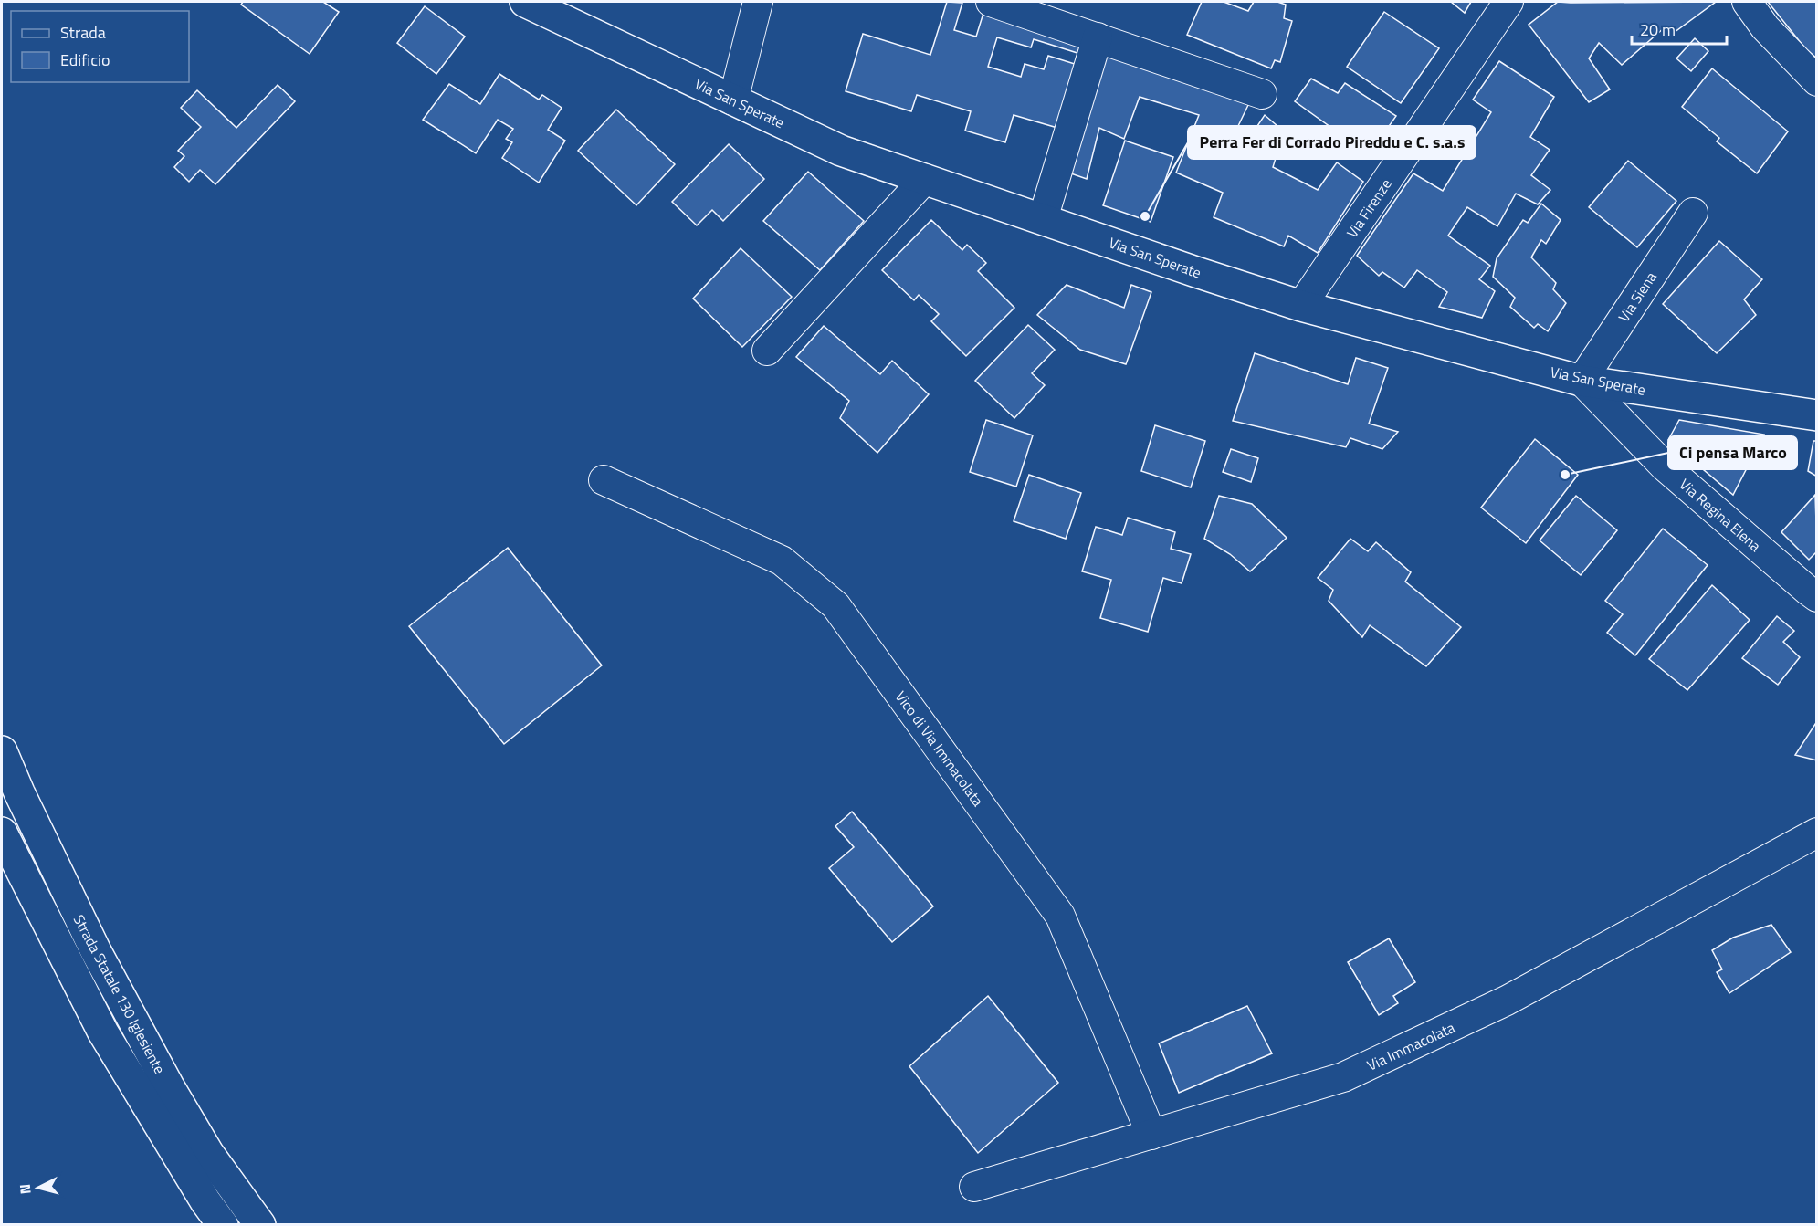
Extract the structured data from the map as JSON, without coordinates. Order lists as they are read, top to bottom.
{
  "streets": {
    "street": [
      "Via San Sperate",
      "Via Firenze",
      "Via Siena",
      "Via Regina Elena",
      "Vico di Via Immacolata",
      "Strada Statale 130 Iglesiente",
      "Via Immacolata"
    ]
  },
  "crossings": [
    ["Via San Sperate", "Via Firenze"],
    ["Via San Sperate", "Via Siena"],
    ["Via San Sperate", "Via Regina Elena"],
    ["Via Siena", "Via Regina Elena"],
    ["Vico di Via Immacolata", "Via Immacolata"]
  ],
  "places": ["Perra Fer di Corrado Pireddu e C. s.a.s", "Ci pensa Marco"],
  "legend": ["Strada", "Edificio"],
  "scale_bar": "20 m",
  "north": "left"
}
